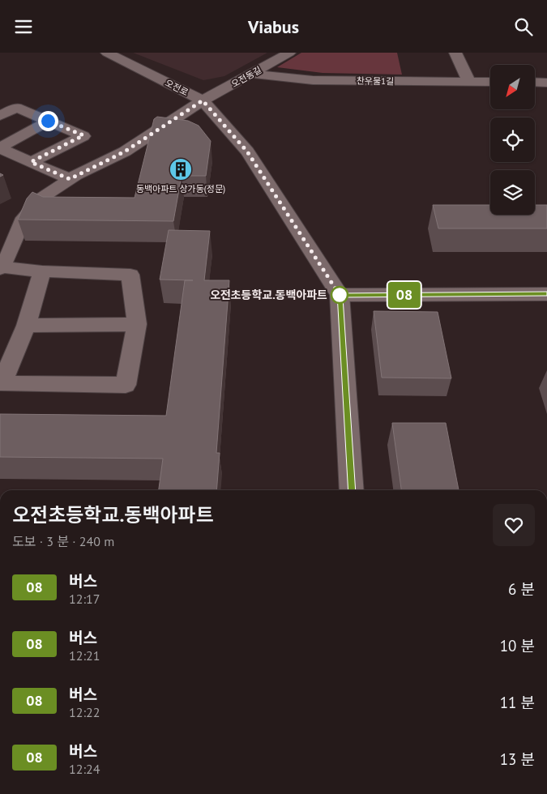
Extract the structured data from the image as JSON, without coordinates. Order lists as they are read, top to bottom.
{
  "streets": {
    "street": ["오전동길", "찬우물1길", "오전로"]
  },
  "crossings": [
    ["오전동길", "찬우물1길"],
    ["오전동길", "오전로"]
  ],
  "places": {
    "building": ["동백아파트 상가동(정문)"],
    "other": ["오전초등학교.동백아파트"]
  },
  "lines": ["bus line 08"],
  "north": "bottom left",
  "page": {
    "header": "Viabus",
    "on_map": "08",
    "heading": ["오전초등학교.동백아파트", "도보 · 3 분 · 240 m"],
    "list": [
      {
        "mark": "08",
        "name": "버스",
        "note": "12:17",
        "value": "6 분"
      },
      {
        "mark": "08",
        "name": "버스",
        "note": "12:21",
        "value": "10 분"
      },
      {
        "mark": "08",
        "name": "버스",
        "note": "12:22",
        "value": "11 분"
      },
      {
        "mark": "08",
        "name": "버스",
        "note": "12:24",
        "value": "13 분"
      }
    ]
  }
}
